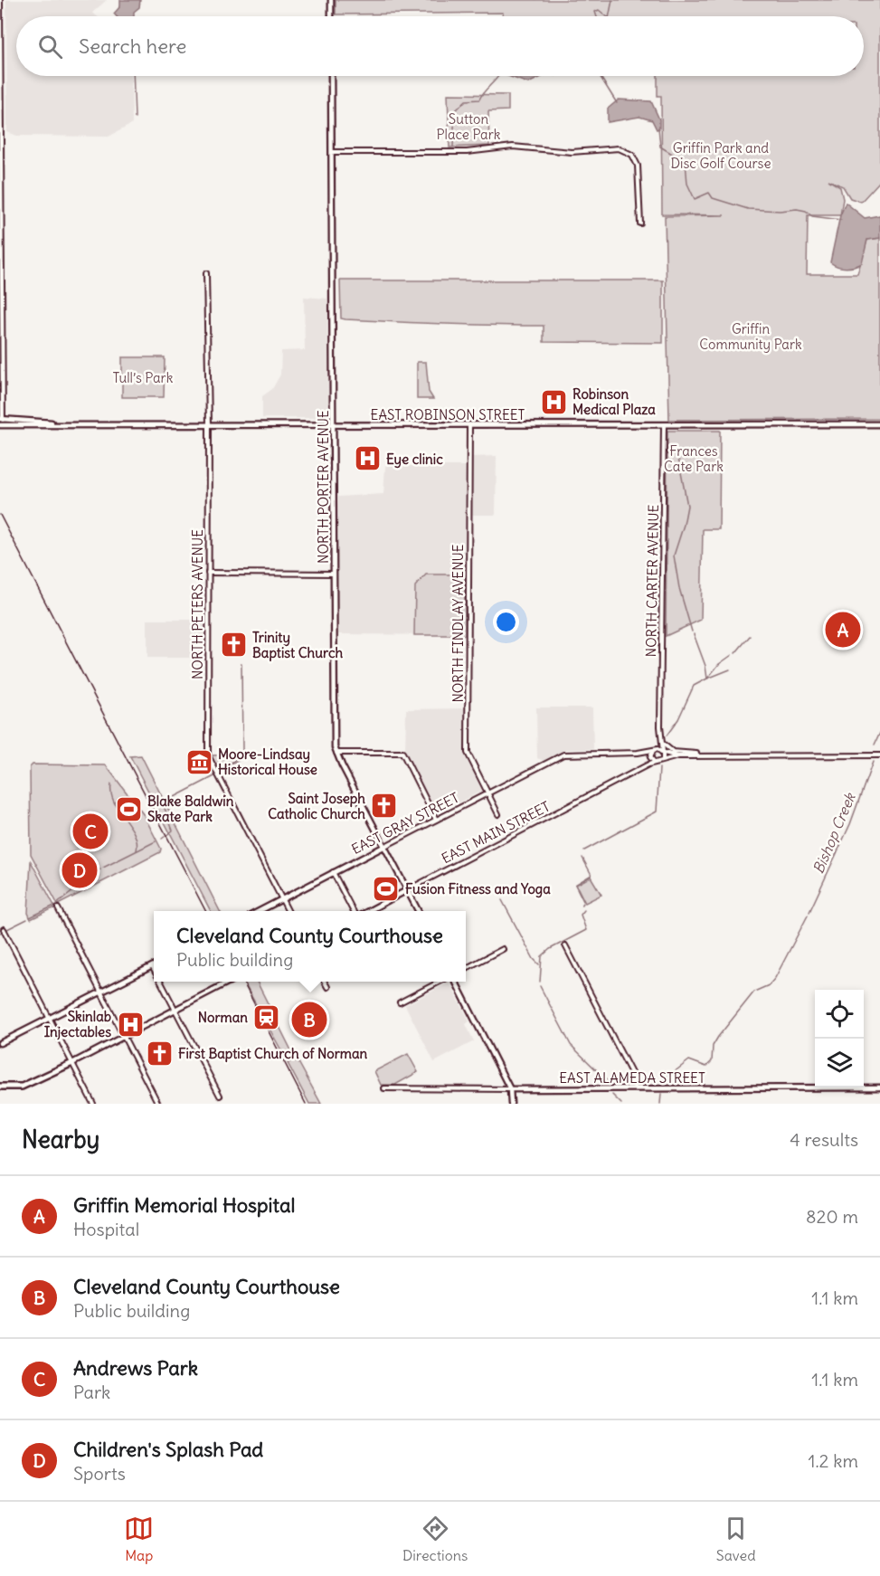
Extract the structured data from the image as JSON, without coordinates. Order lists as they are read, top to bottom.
{
  "streets": {
    "main road": [
      "EAST ROBINSON STREET",
      "NORTH PORTER AVENUE",
      "EAST GRAY STREET",
      "EAST MAIN STREET",
      "EAST ALAMEDA STREET"
    ],
    "street": ["NORTH CARTER AVENUE", "NORTH PETERS AVENUE", "NORTH FINDLAY AVENUE"]
  },
  "crossings": [
    ["EAST ROBINSON STREET", "NORTH PORTER AVENUE"],
    ["EAST ROBINSON STREET", "NORTH CARTER AVENUE"],
    ["EAST ROBINSON STREET", "NORTH PETERS AVENUE"],
    ["EAST ROBINSON STREET", "NORTH FINDLAY AVENUE"],
    ["NORTH PORTER AVENUE", "EAST GRAY STREET"],
    ["NORTH PORTER AVENUE", "EAST MAIN STREET"],
    ["NORTH CARTER AVENUE", "EAST MAIN STREET"],
    ["NORTH PETERS AVENUE", "EAST GRAY STREET"],
    ["NORTH FINDLAY AVENUE", "EAST GRAY STREET"]
  ],
  "water": ["Bishop Creek"],
  "parks": [
    "Sutton Place Park",
    "Griffin Park and Disc Golf Course",
    "Griffin Community Park",
    "Tull’s Park",
    "Frances Cate Park"
  ],
  "places": {
    "hospital": ["Robinson Medical Plaza", "Eye clinic", "Skinlab Injectables"],
    "church": ["Trinity Baptist Church", "Saint Joseph Catholic Church", "First Baptist Church of Norman"],
    "museum": ["Moore-Lindsay Historical House"],
    "sports": ["Blake Baldwin Skate Park", "Fusion Fitness and Yoga"],
    "station": ["Norman"]
  },
  "page": {
    "search": "Search here",
    "pins": [
      "A",
      "C",
      "D",
      "B"
    ],
    "popup": ["Cleveland County Courthouse", "Public building"],
    "heading": ["Nearby", "4 results"],
    "list": [
      {
        "mark": "A",
        "name": "Griffin Memorial Hospital",
        "note": "Hospital",
        "value": "820 m"
      },
      {
        "mark": "B",
        "name": "Cleveland County Courthouse",
        "note": "Public building",
        "value": "1.1 km"
      },
      {
        "mark": "C",
        "name": "Andrews Park",
        "note": "Park",
        "value": "1.1 km"
      },
      {
        "mark": "D",
        "name": "Children's Splash Pad",
        "note": "Sports",
        "value": "1.2 km"
      }
    ],
    "nav": ["Map", "Directions", "Saved"]
  }
}
